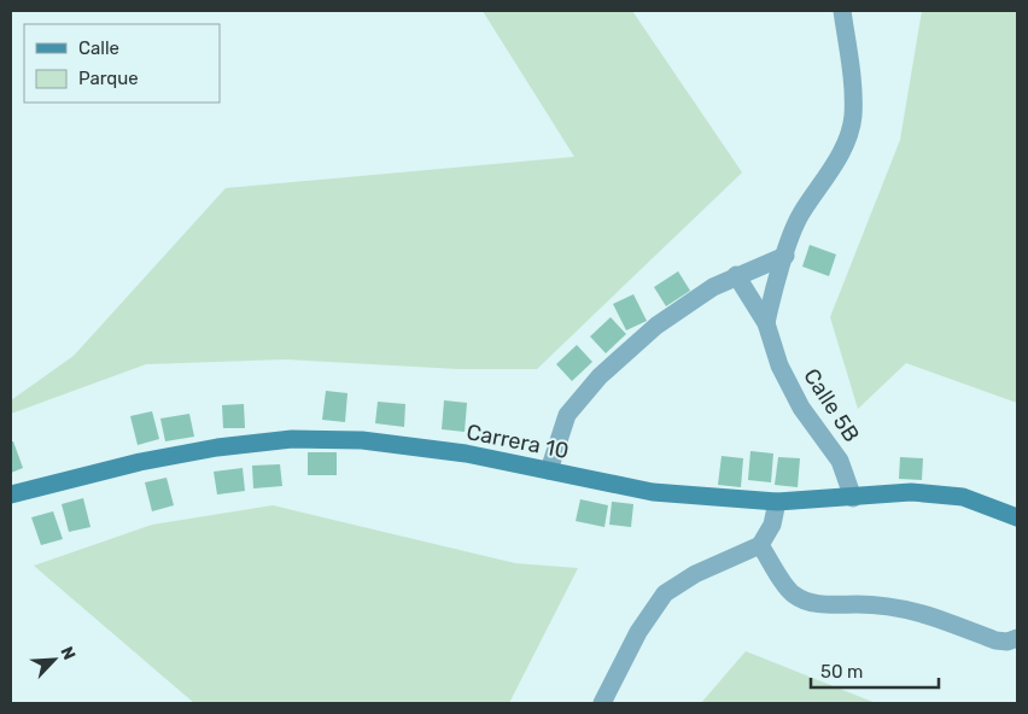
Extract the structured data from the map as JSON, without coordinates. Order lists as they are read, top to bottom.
{
  "streets": {
    "street": ["Calle 5B", "Carrera 10"]
  },
  "crossings": [
    ["Calle 5B", "Carrera 10"]
  ],
  "legend": ["Calle", "Parque"],
  "scale_bar": "50 m",
  "north": "top right"
}
